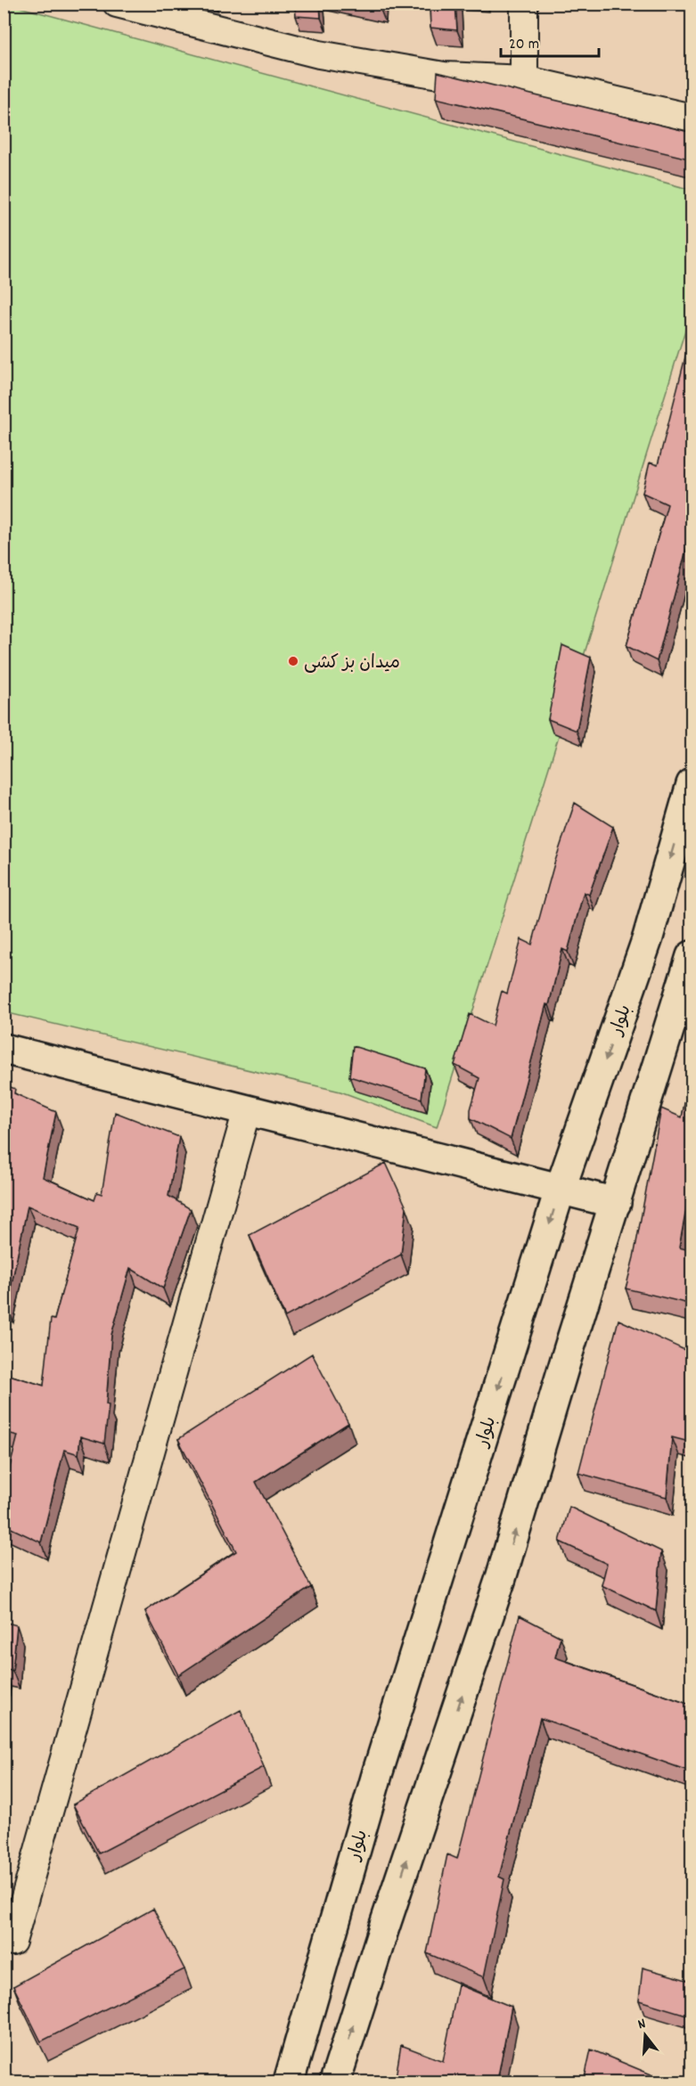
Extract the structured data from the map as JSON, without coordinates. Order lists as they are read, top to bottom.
{
  "streets": {
    "main road": ["بلوار"]
  },
  "places": ["میدان بز کشی"],
  "scale_bar": "20 m",
  "north": "top"
}
